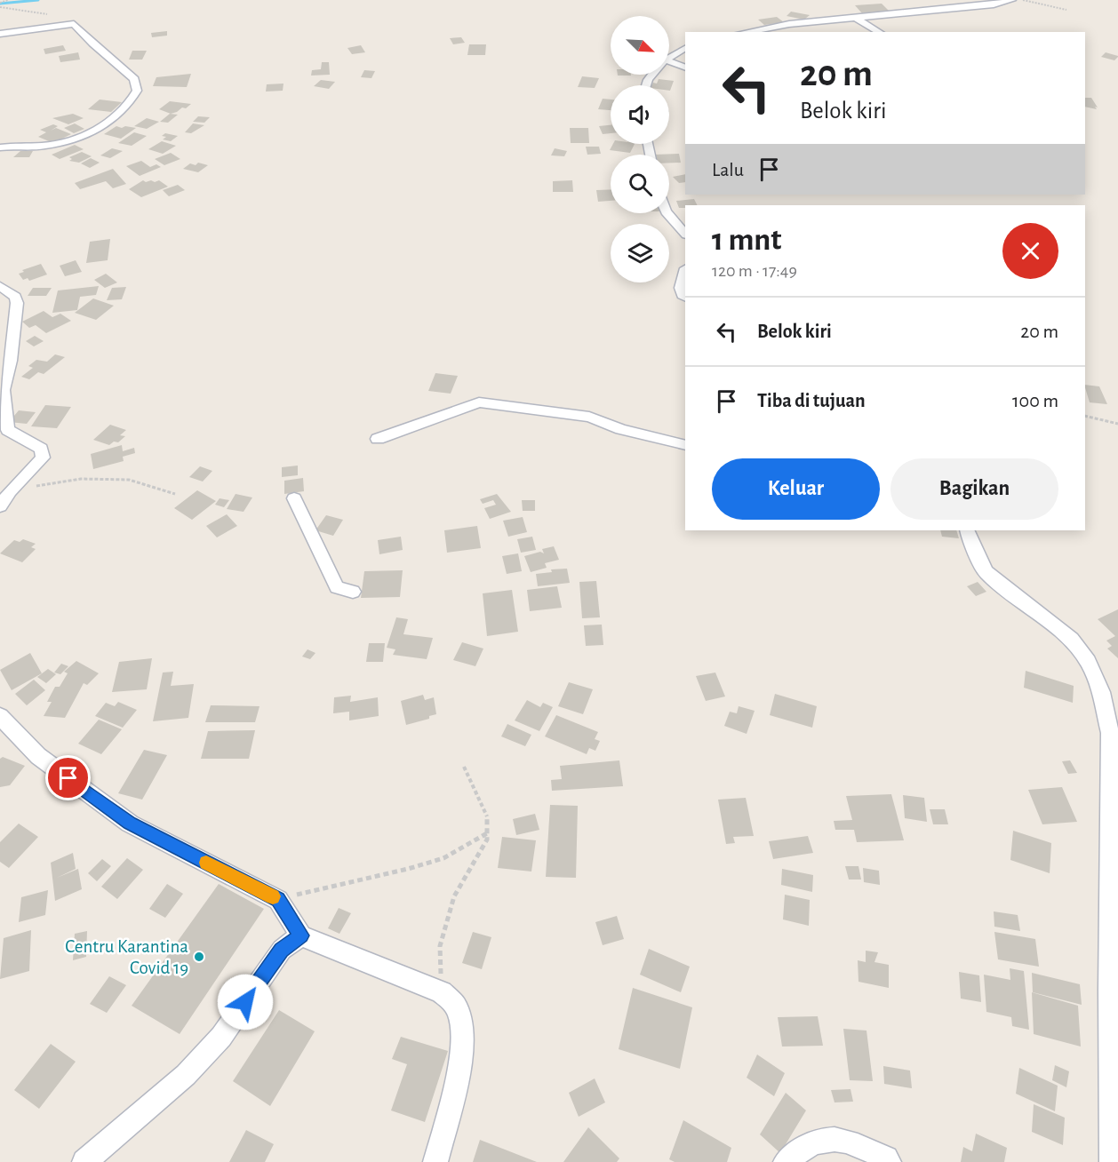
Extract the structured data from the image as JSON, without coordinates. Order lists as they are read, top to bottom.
{
  "places": ["Centru Karantina Covid 19"],
  "north": "bottom right",
  "page": {
    "turn": ["20 m", "Belok kiri"],
    "then": "Lalu",
    "heading": ["1 mnt", "120 m · 17:49"],
    "list": [
      {
        "name": "Belok kiri",
        "value": "20 m"
      },
      {
        "name": "Tiba di tujuan",
        "value": "100 m"
      }
    ],
    "buttons": ["Keluar", "Bagikan"]
  }
}
